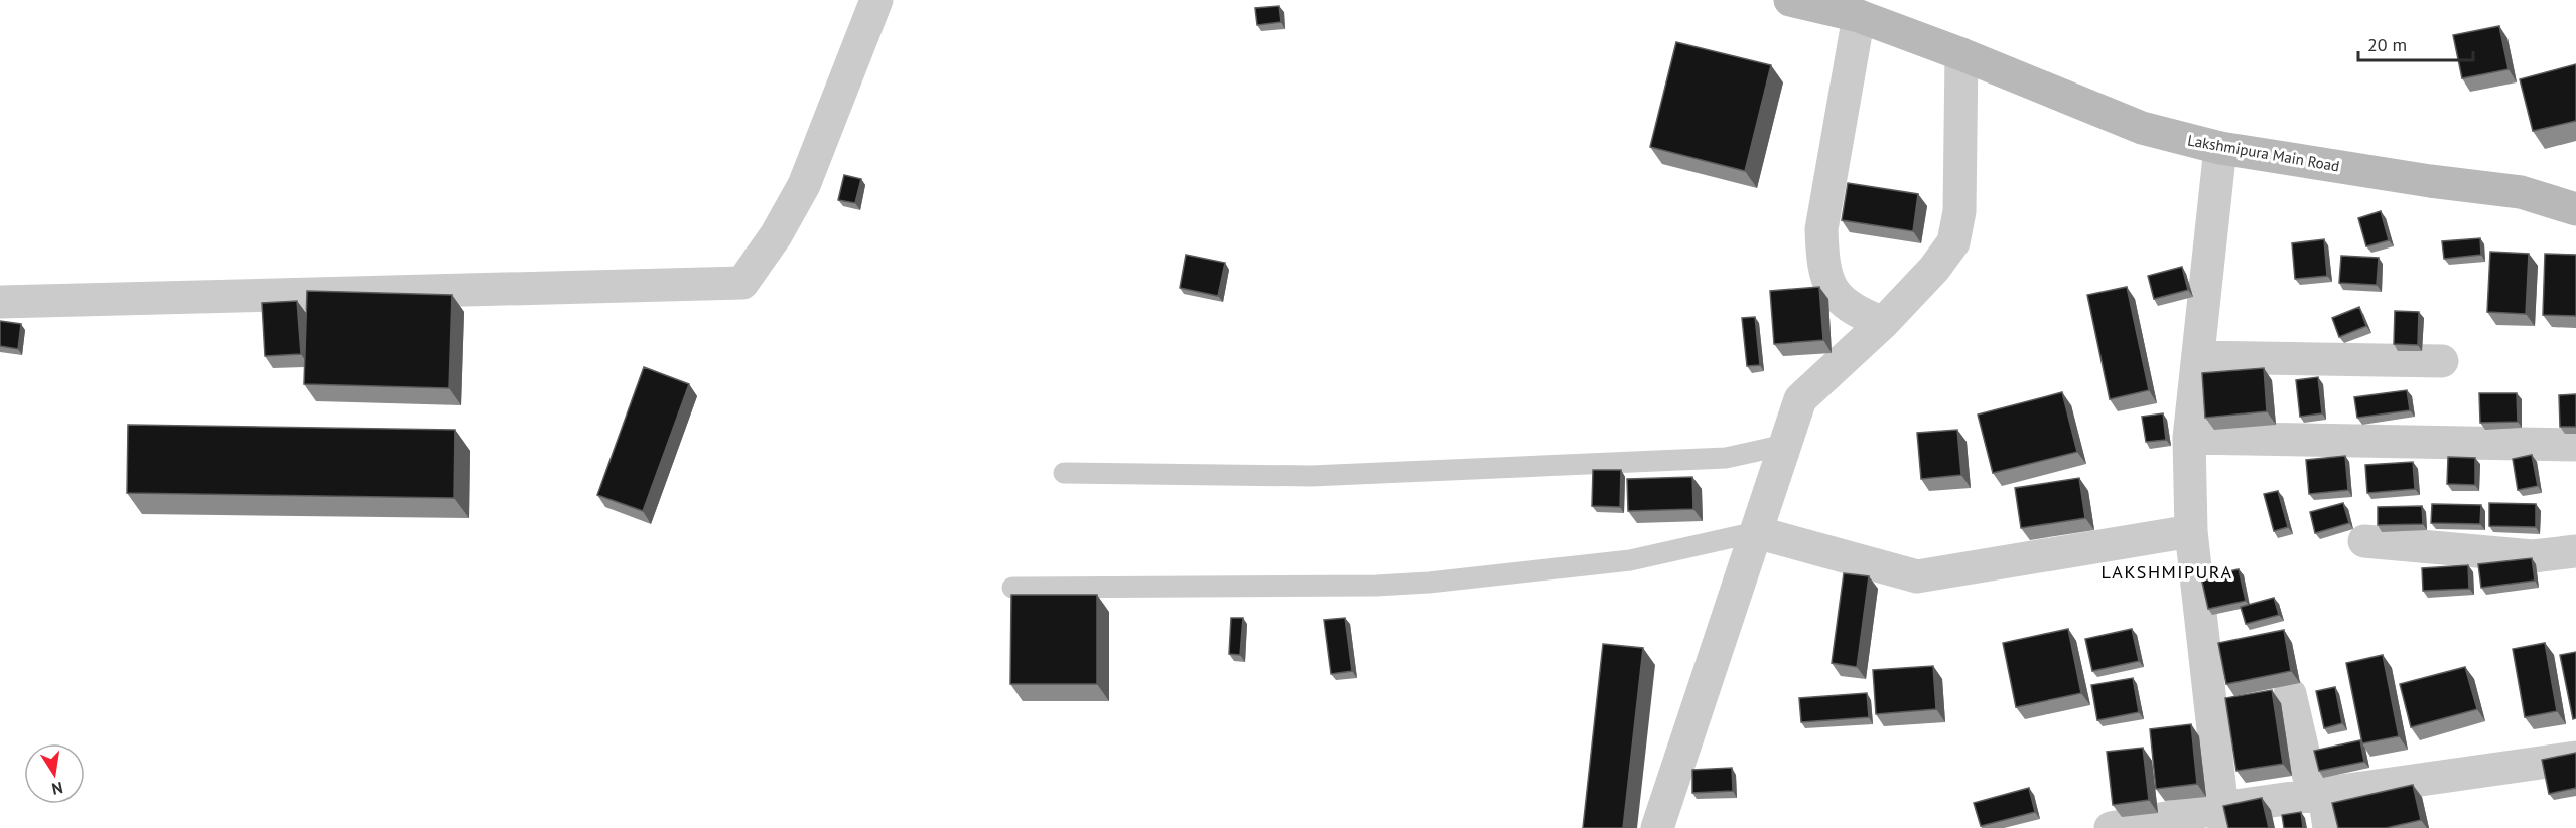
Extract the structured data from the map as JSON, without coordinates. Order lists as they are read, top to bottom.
{
  "streets": {
    "main road": ["Lakshmipura Main Road"]
  },
  "districts": ["LAKSHMIPURA"],
  "scale_bar": "20 m",
  "north": "bottom"
}
